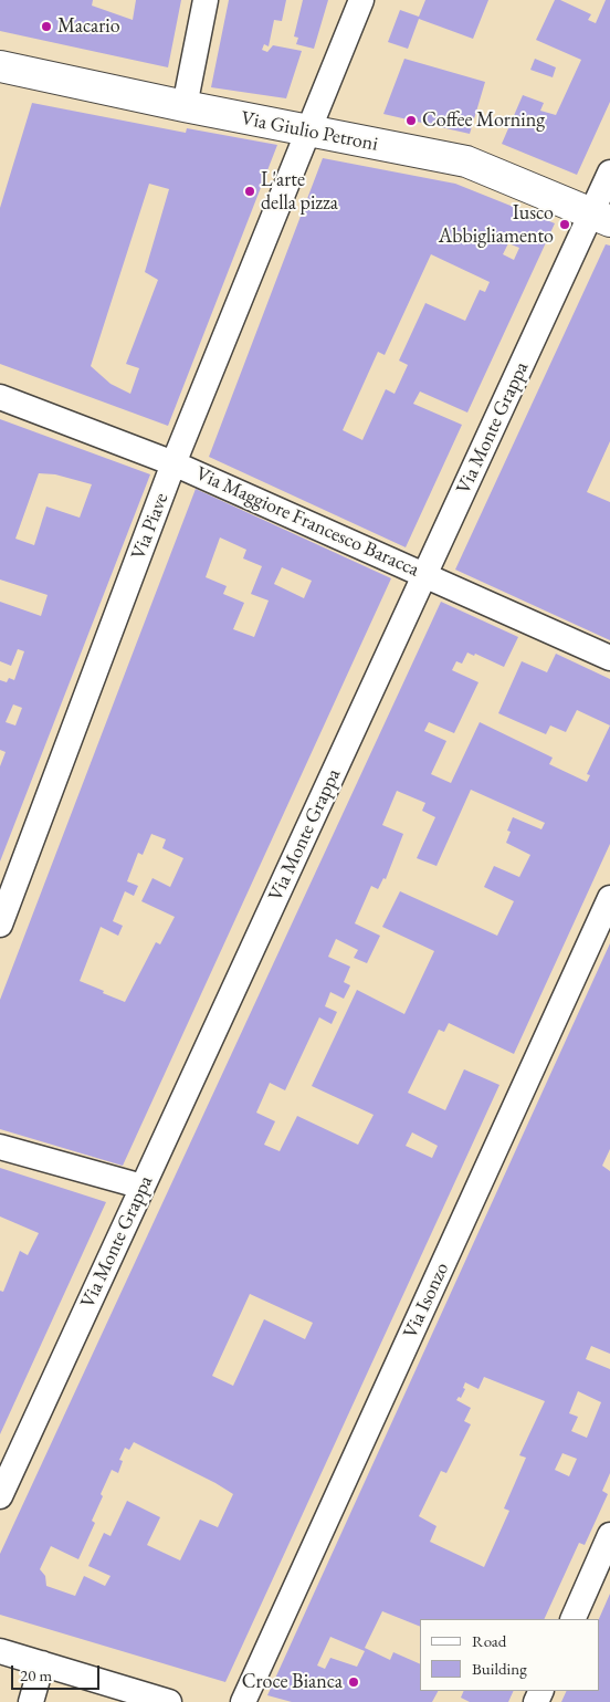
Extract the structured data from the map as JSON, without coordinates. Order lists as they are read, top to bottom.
{
  "streets": {
    "street": [
      "Via Giulio Petroni",
      "Via Monte Grappa",
      "Via Maggiore Francesco Baracca",
      "Via Piave",
      "Via Isonzo"
    ]
  },
  "crossings": [
    ["Via Giulio Petroni", "Via Monte Grappa"],
    ["Via Giulio Petroni", "Via Piave"],
    ["Via Monte Grappa", "Via Maggiore Francesco Baracca"],
    ["Via Maggiore Francesco Baracca", "Via Piave"]
  ],
  "places": [
    "Macario",
    "Coffee Morning",
    "L'arte della pizza",
    "Iusco Abbigliamento",
    "Croce Bianca"
  ],
  "legend": ["Road", "Building"],
  "scale_bar": "20 m"
}
